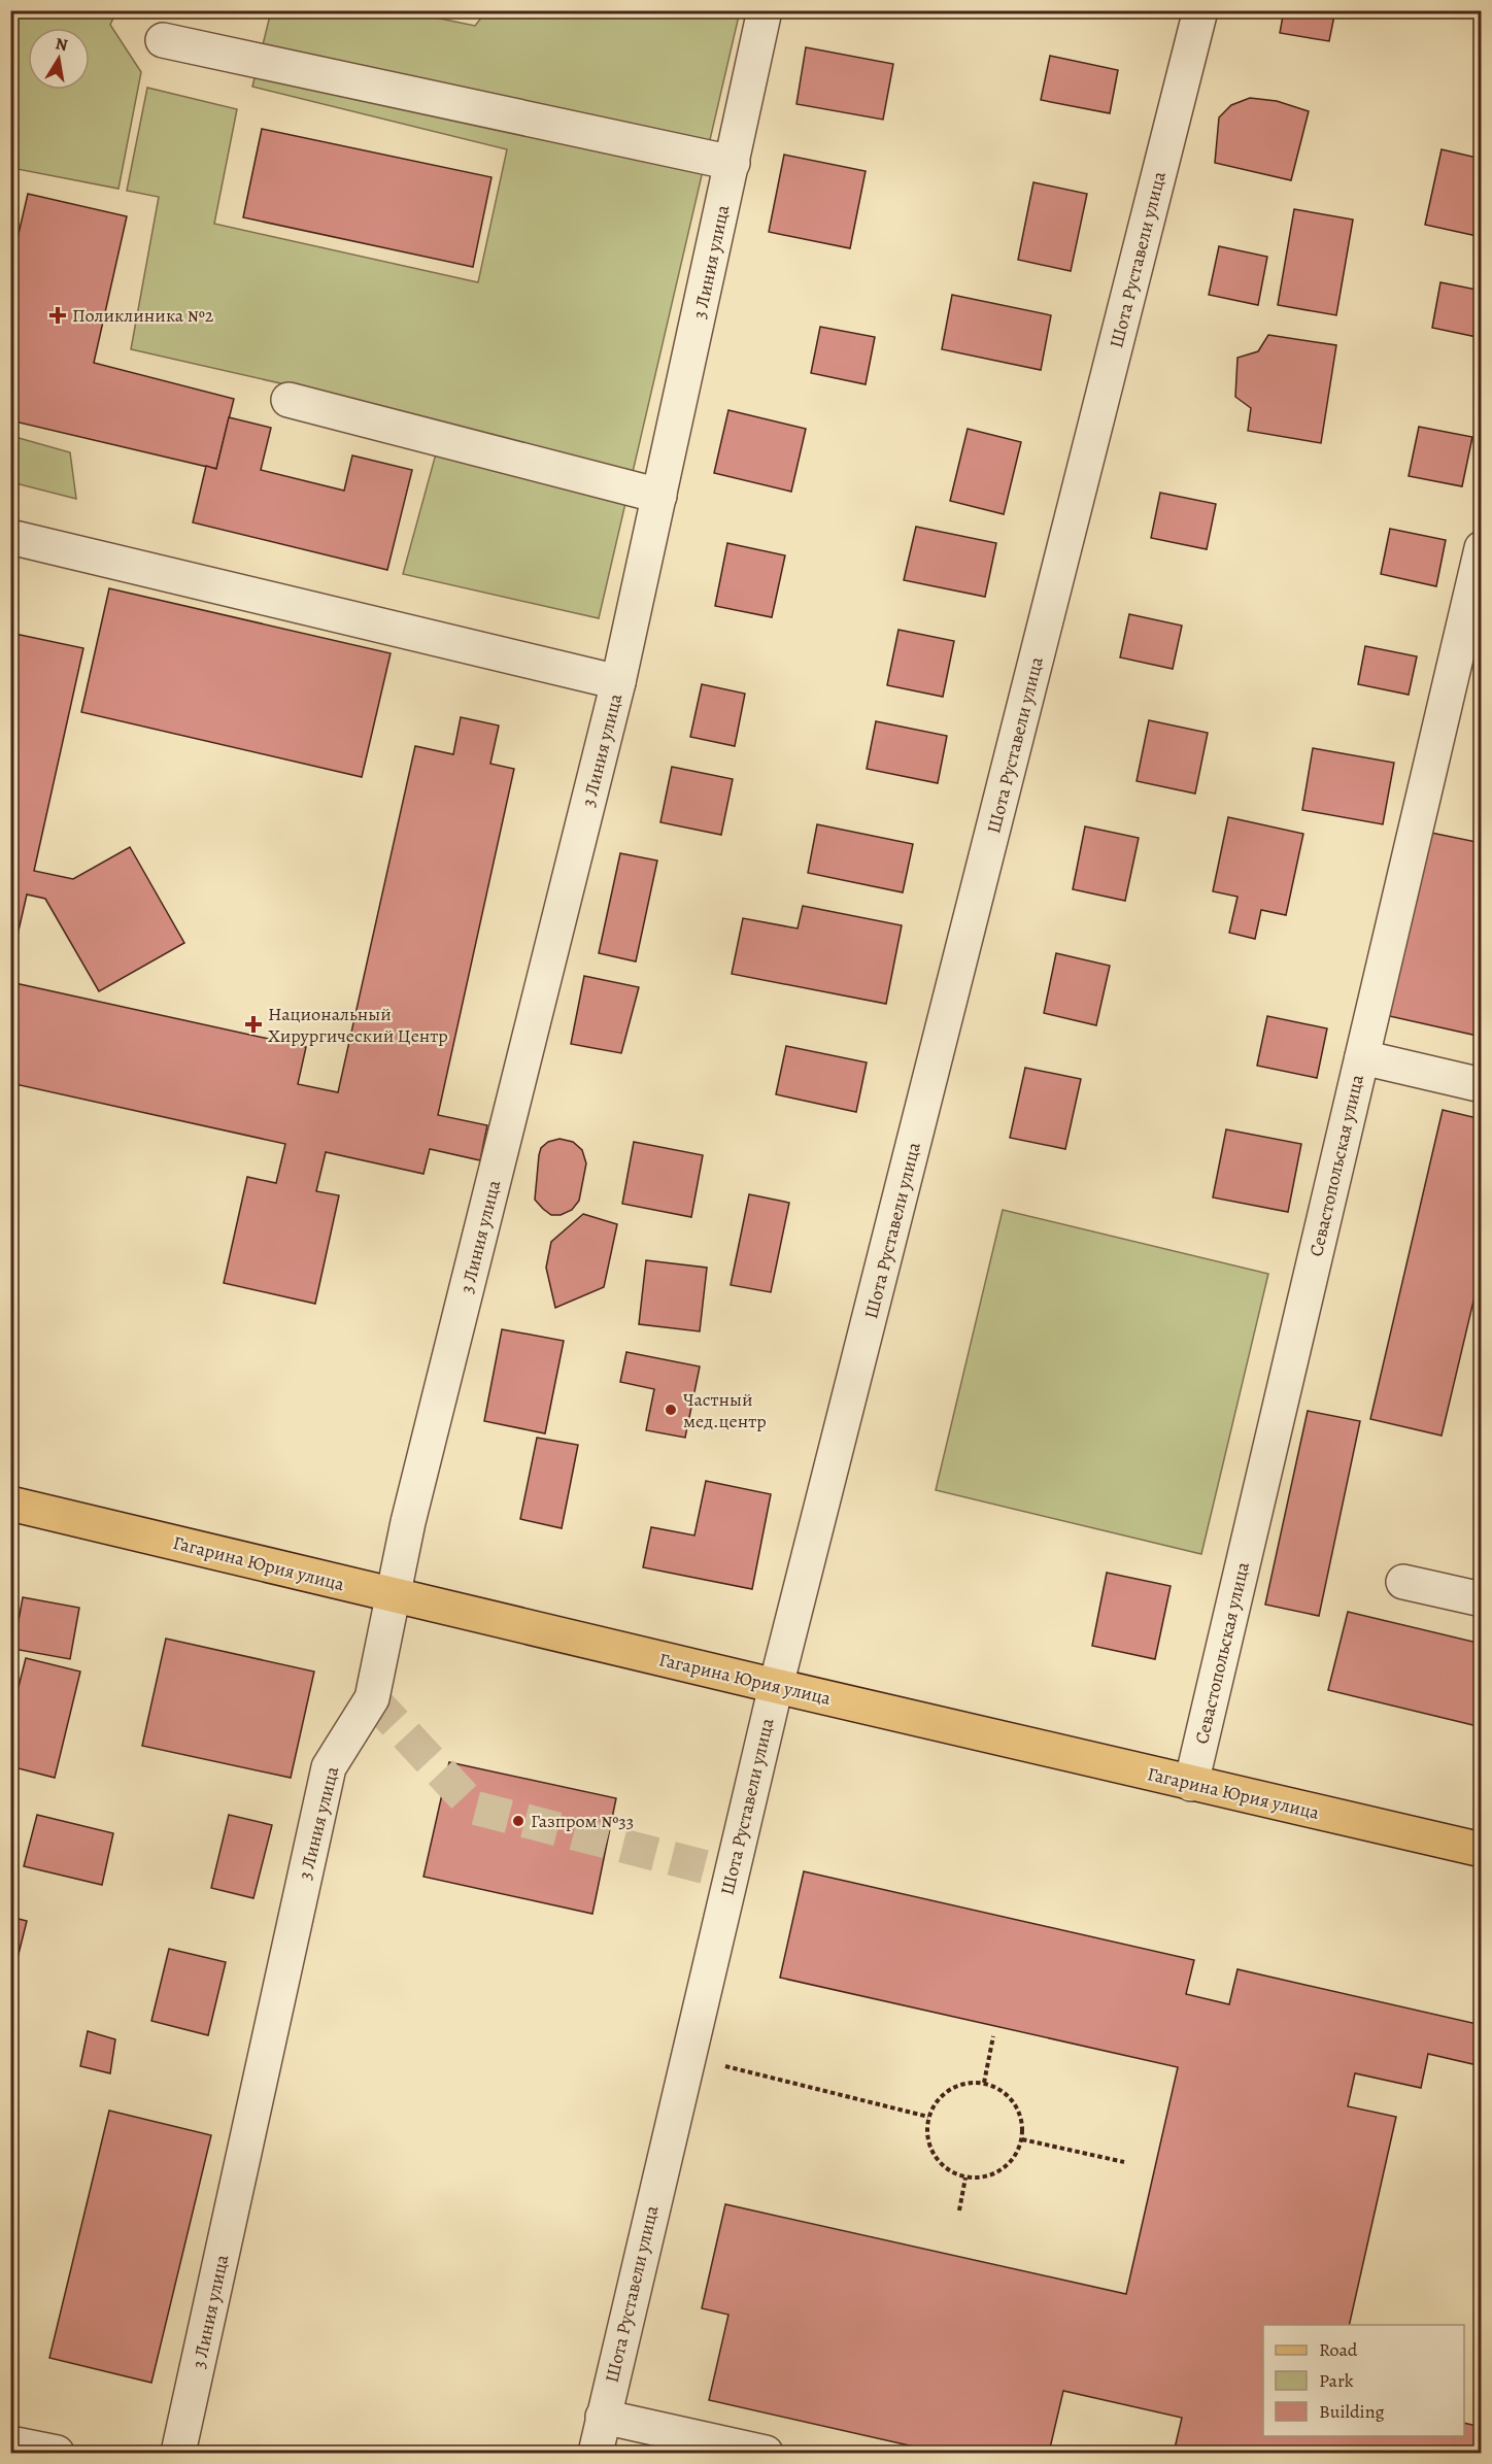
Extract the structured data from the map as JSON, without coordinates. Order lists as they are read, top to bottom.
{
  "streets": {
    "main road": ["Гагарина Юрия улица"],
    "street": ["Шота Руставели улица", "3 Линия улица", "Севастопольская улица"]
  },
  "crossings": [
    ["Шота Руставели улица", "Гагарина Юрия улица"],
    ["3 Линия улица", "Гагарина Юрия улица"],
    ["Севастопольская улица", "Гагарина Юрия улица"]
  ],
  "places": {
    "health": ["Поликлиника №2", "Национальный Хирургический Центр"],
    "other": ["Частный мед.центр", "Газпром №33"]
  },
  "legend": ["Road", "Park", "Building"],
  "north": "top"
}
